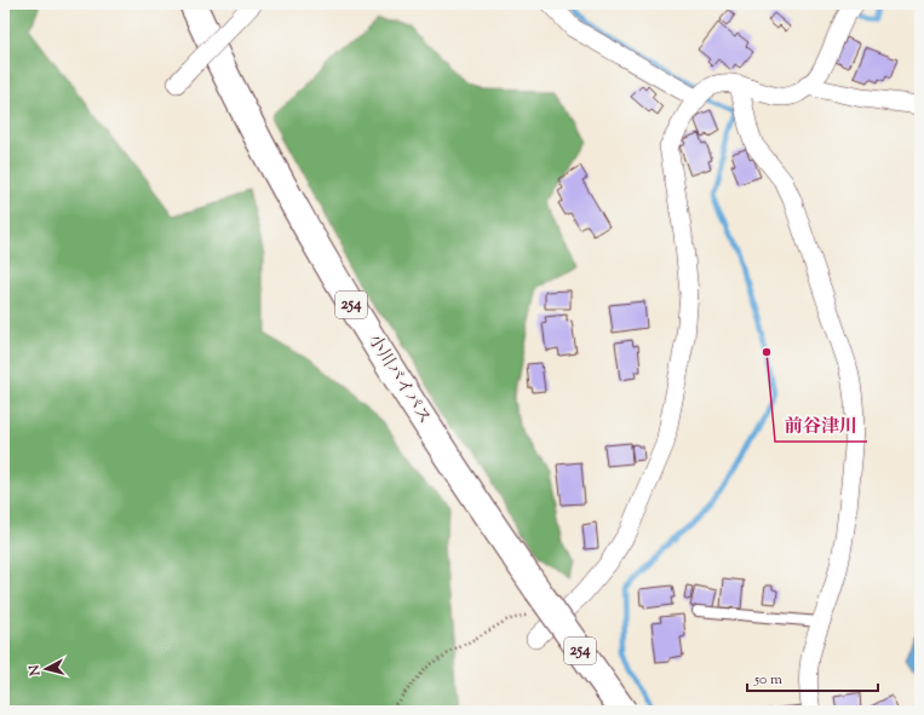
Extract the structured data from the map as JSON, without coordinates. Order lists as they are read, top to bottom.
{
  "streets": {
    "highway": ["254", "小川バイパス"]
  },
  "places": ["前谷津川"],
  "scale_bar": "50 m",
  "north": "left"
}
